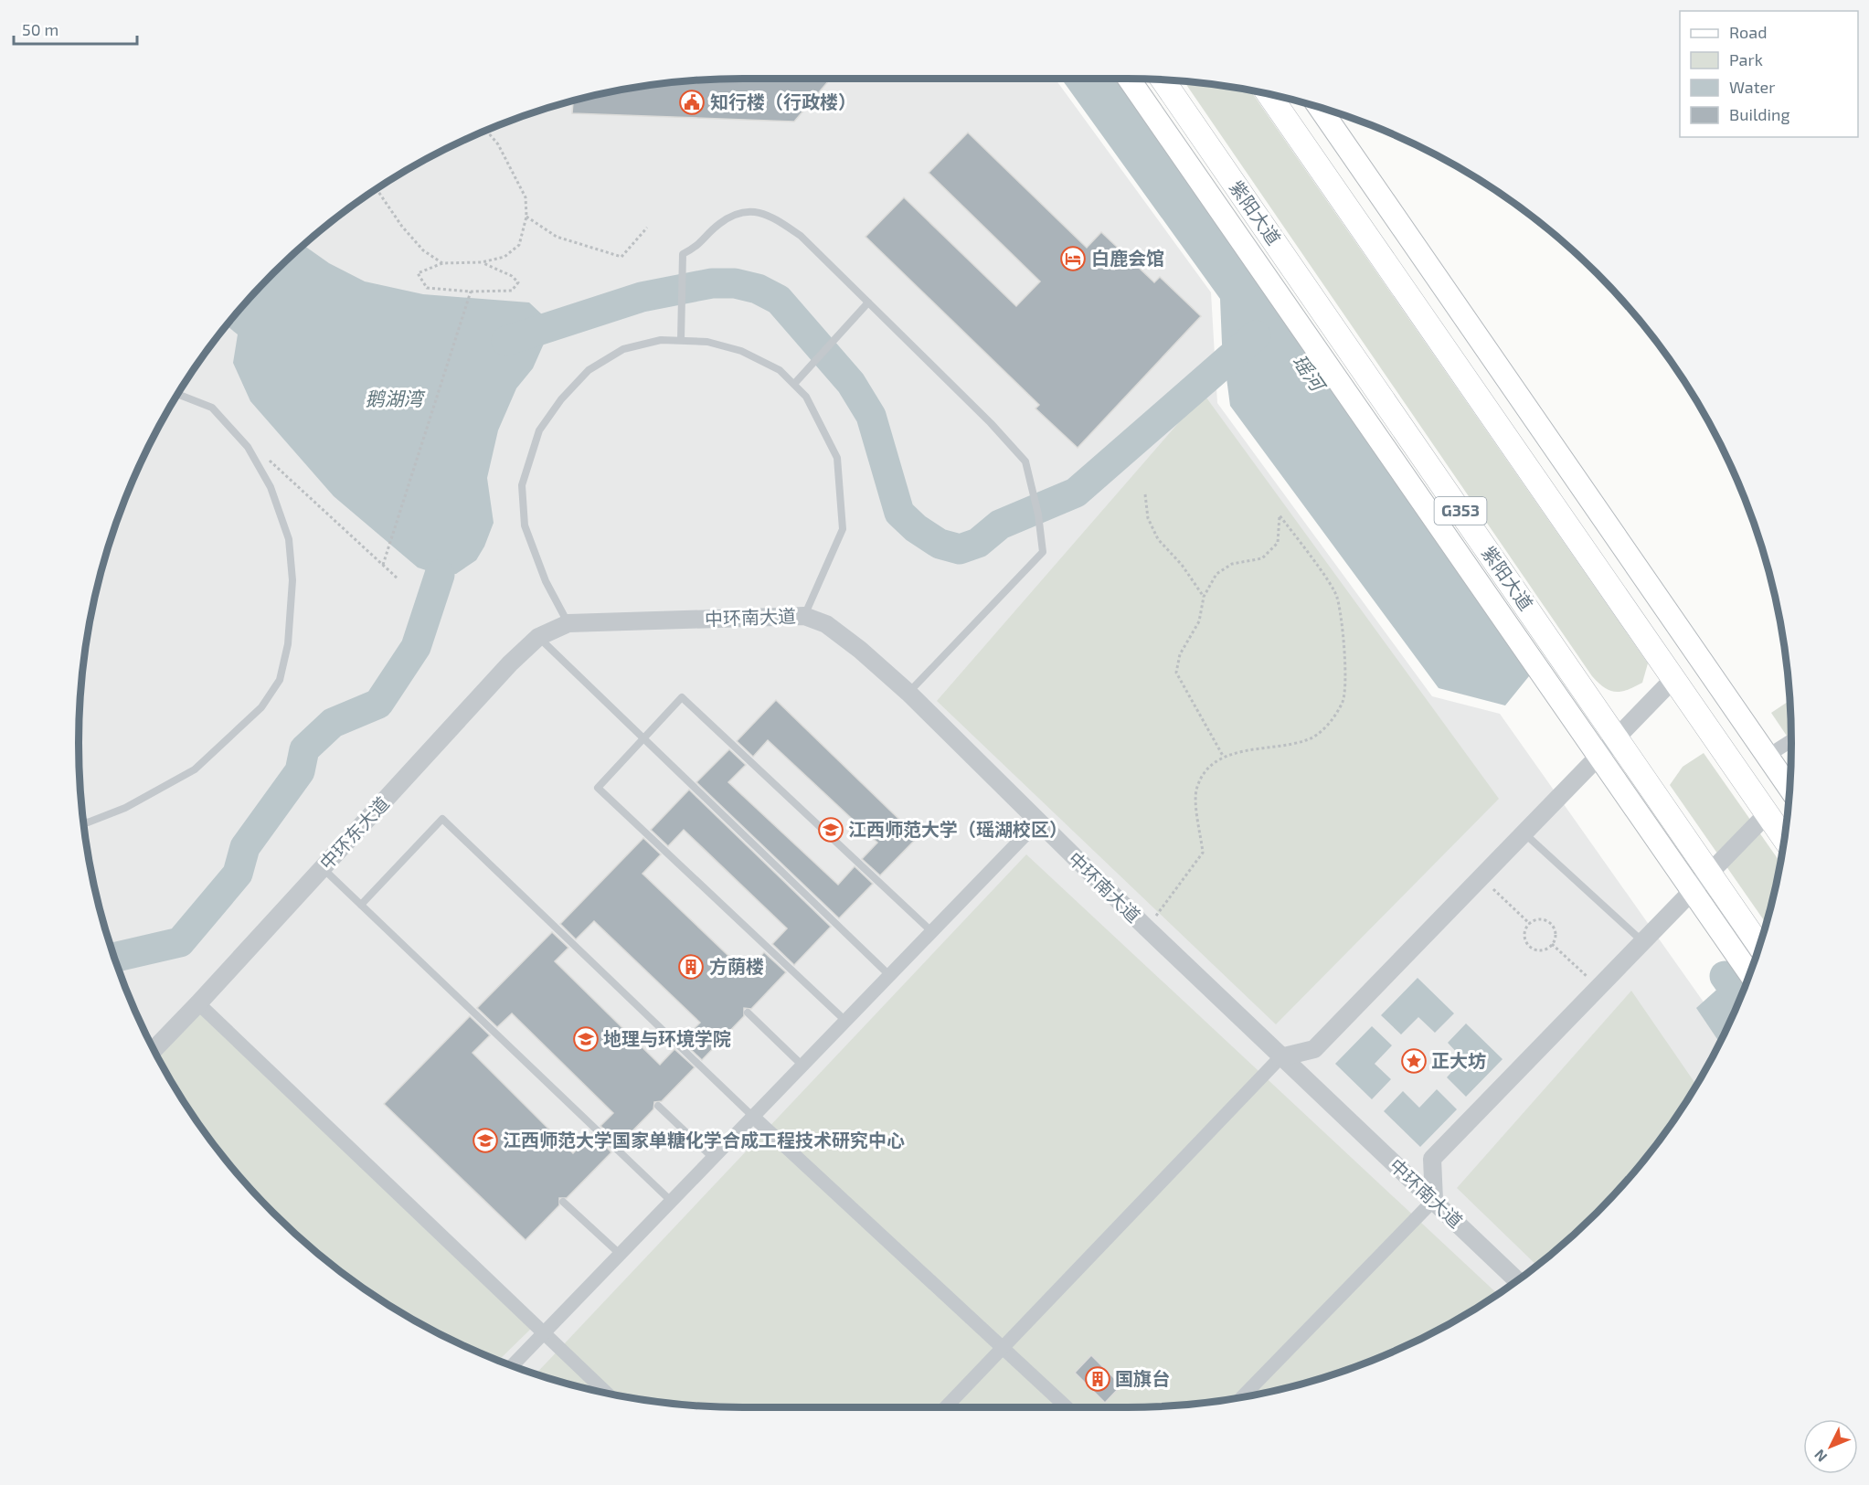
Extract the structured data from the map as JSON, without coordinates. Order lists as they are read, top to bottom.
{
  "streets": {
    "highway": ["紫阳大道", "G353"],
    "street": ["中环南大道", "中环东大道"]
  },
  "crossings": [
    ["中环南大道", "中环东大道"]
  ],
  "water": ["瑶河", "鹅湖湾"],
  "places": {
    "public building": ["知行楼（行政楼）"],
    "hotel": ["白鹿会馆"],
    "school or university": ["江西师范大学（瑶湖校区）", "地理与环境学院", "江西师范大学国家单糖化学合成工程技术研究中心"],
    "building": ["方荫楼", "国旗台"],
    "place": ["正大坊"]
  },
  "legend": [
    "Road",
    "Park",
    "Water",
    "Building"
  ],
  "scale_bar": "50 m",
  "north": "bottom left"
}
